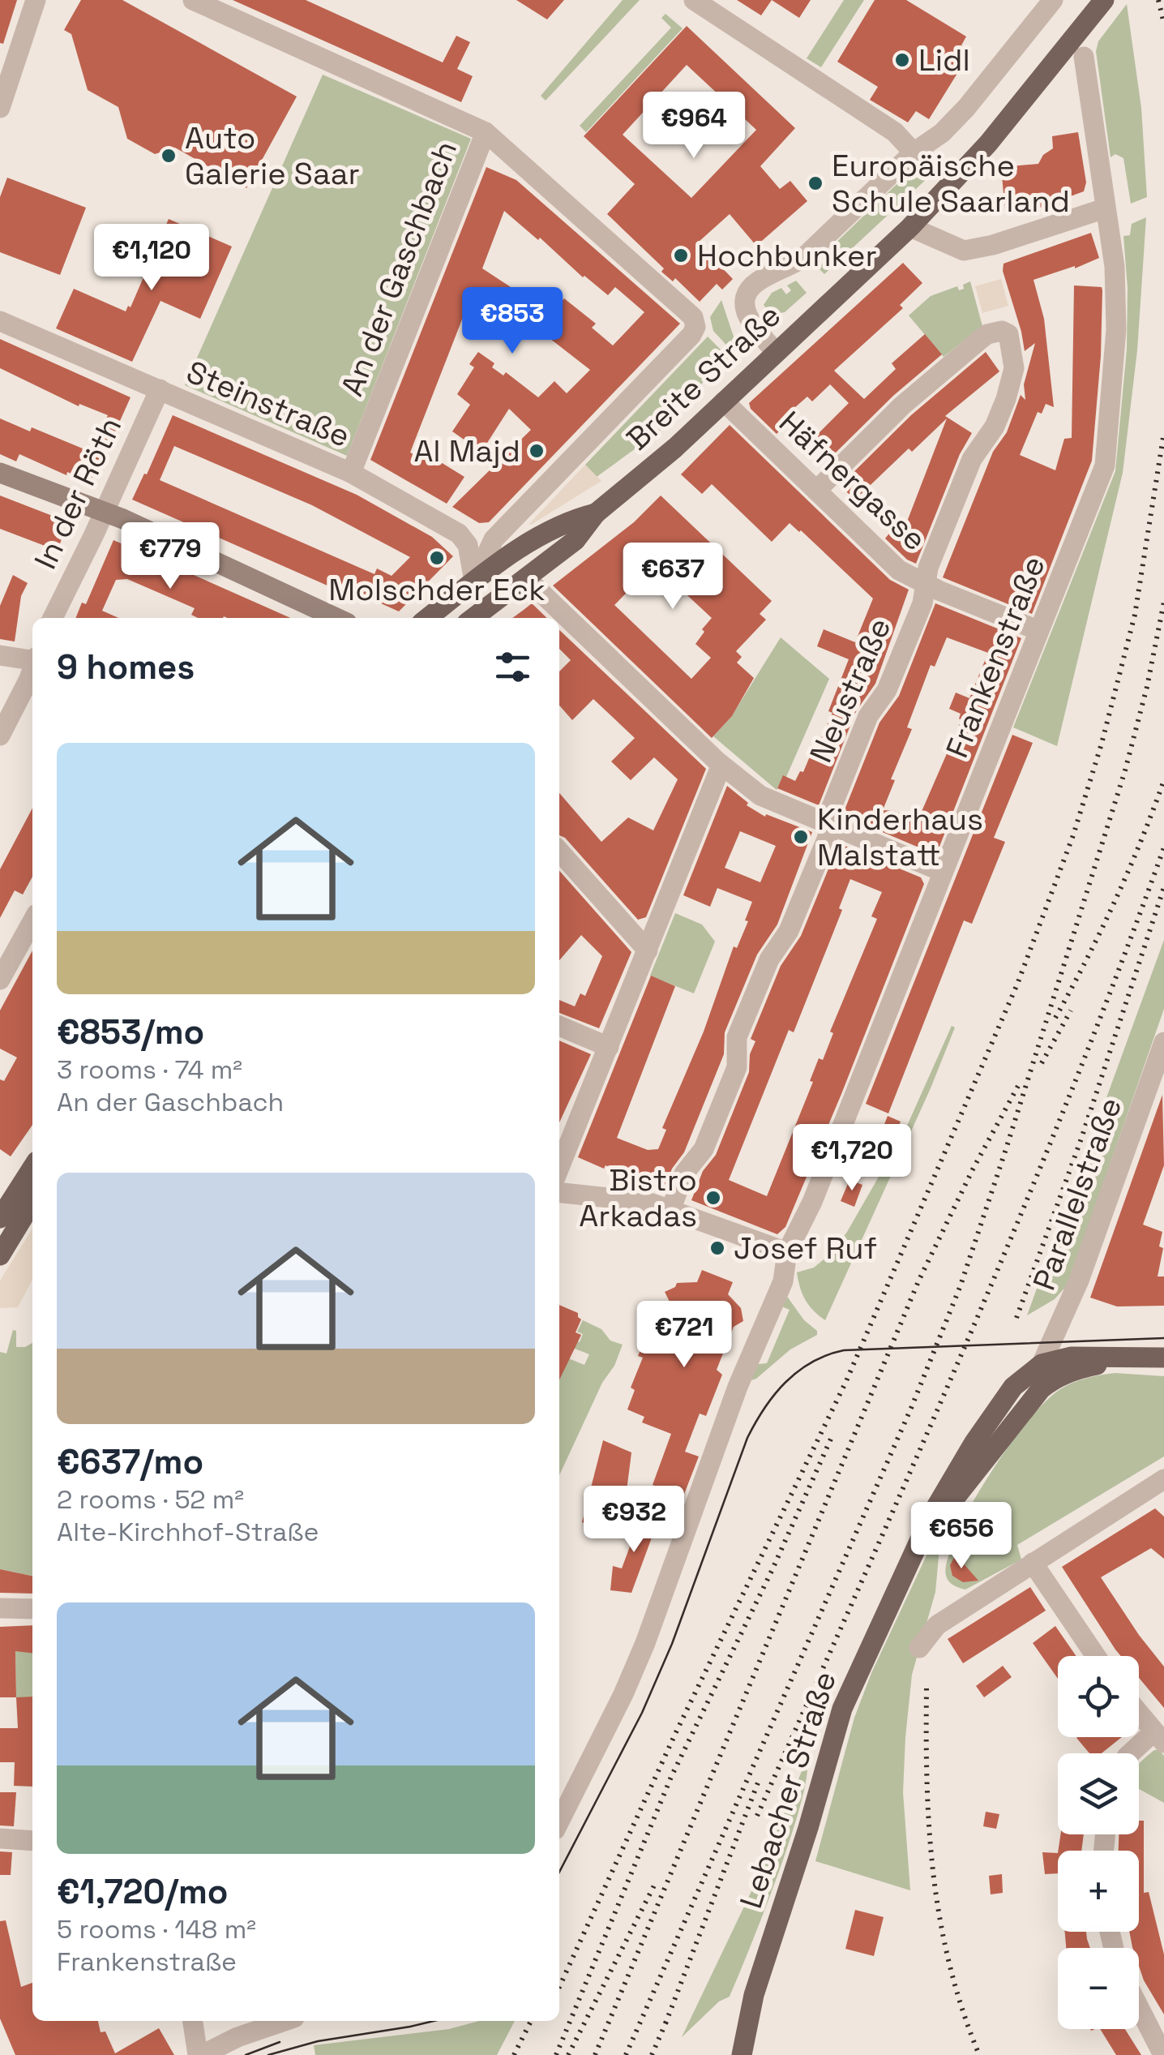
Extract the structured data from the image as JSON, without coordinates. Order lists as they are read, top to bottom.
{
  "streets": {
    "main road": ["Breite Straße", "Lebacher Straße"],
    "street": [
      "An der Gaschbach",
      "Steinstraße",
      "Häfnergasse",
      "In der Röth",
      "Frankenstraße",
      "Neustraße",
      "Parallelstraße"
    ]
  },
  "crossings": [
    ["An der Gaschbach", "Steinstraße"],
    ["Breite Straße", "Steinstraße"],
    ["Breite Straße", "Häfnergasse"],
    ["Steinstraße", "In der Röth"],
    ["Häfnergasse", "Frankenstraße"],
    ["Häfnergasse", "Neustraße"],
    ["Parallelstraße", "Lebacher Straße"]
  ],
  "places": [
    "Lidl",
    "Auto Galerie Saar",
    "Europäische Schule Saarland",
    "Hochbunker",
    "Al Majd",
    "Molschder Eck",
    "Kinderhaus Malstatt",
    "Bistro Arkadas",
    "Josef Ruf"
  ],
  "page": {
    "price": [
      "€964",
      "€1,120",
      "€853",
      "€779",
      "€637",
      "€1,720",
      "€721",
      "€932",
      "€656"
    ],
    "heading": "9 homes",
    "list": [
      {
        "name": "€853/mo",
        "note": "3 rooms · 74 m² · An der Gaschbach"
      },
      {
        "name": "€637/mo",
        "note": "2 rooms · 52 m² · Alte-Kirchhof-Straße"
      },
      {
        "name": "€1,720/mo",
        "note": "5 rooms · 148 m² · Frankenstraße"
      }
    ],
    "map_buttons": ["+", "−"]
  }
}
